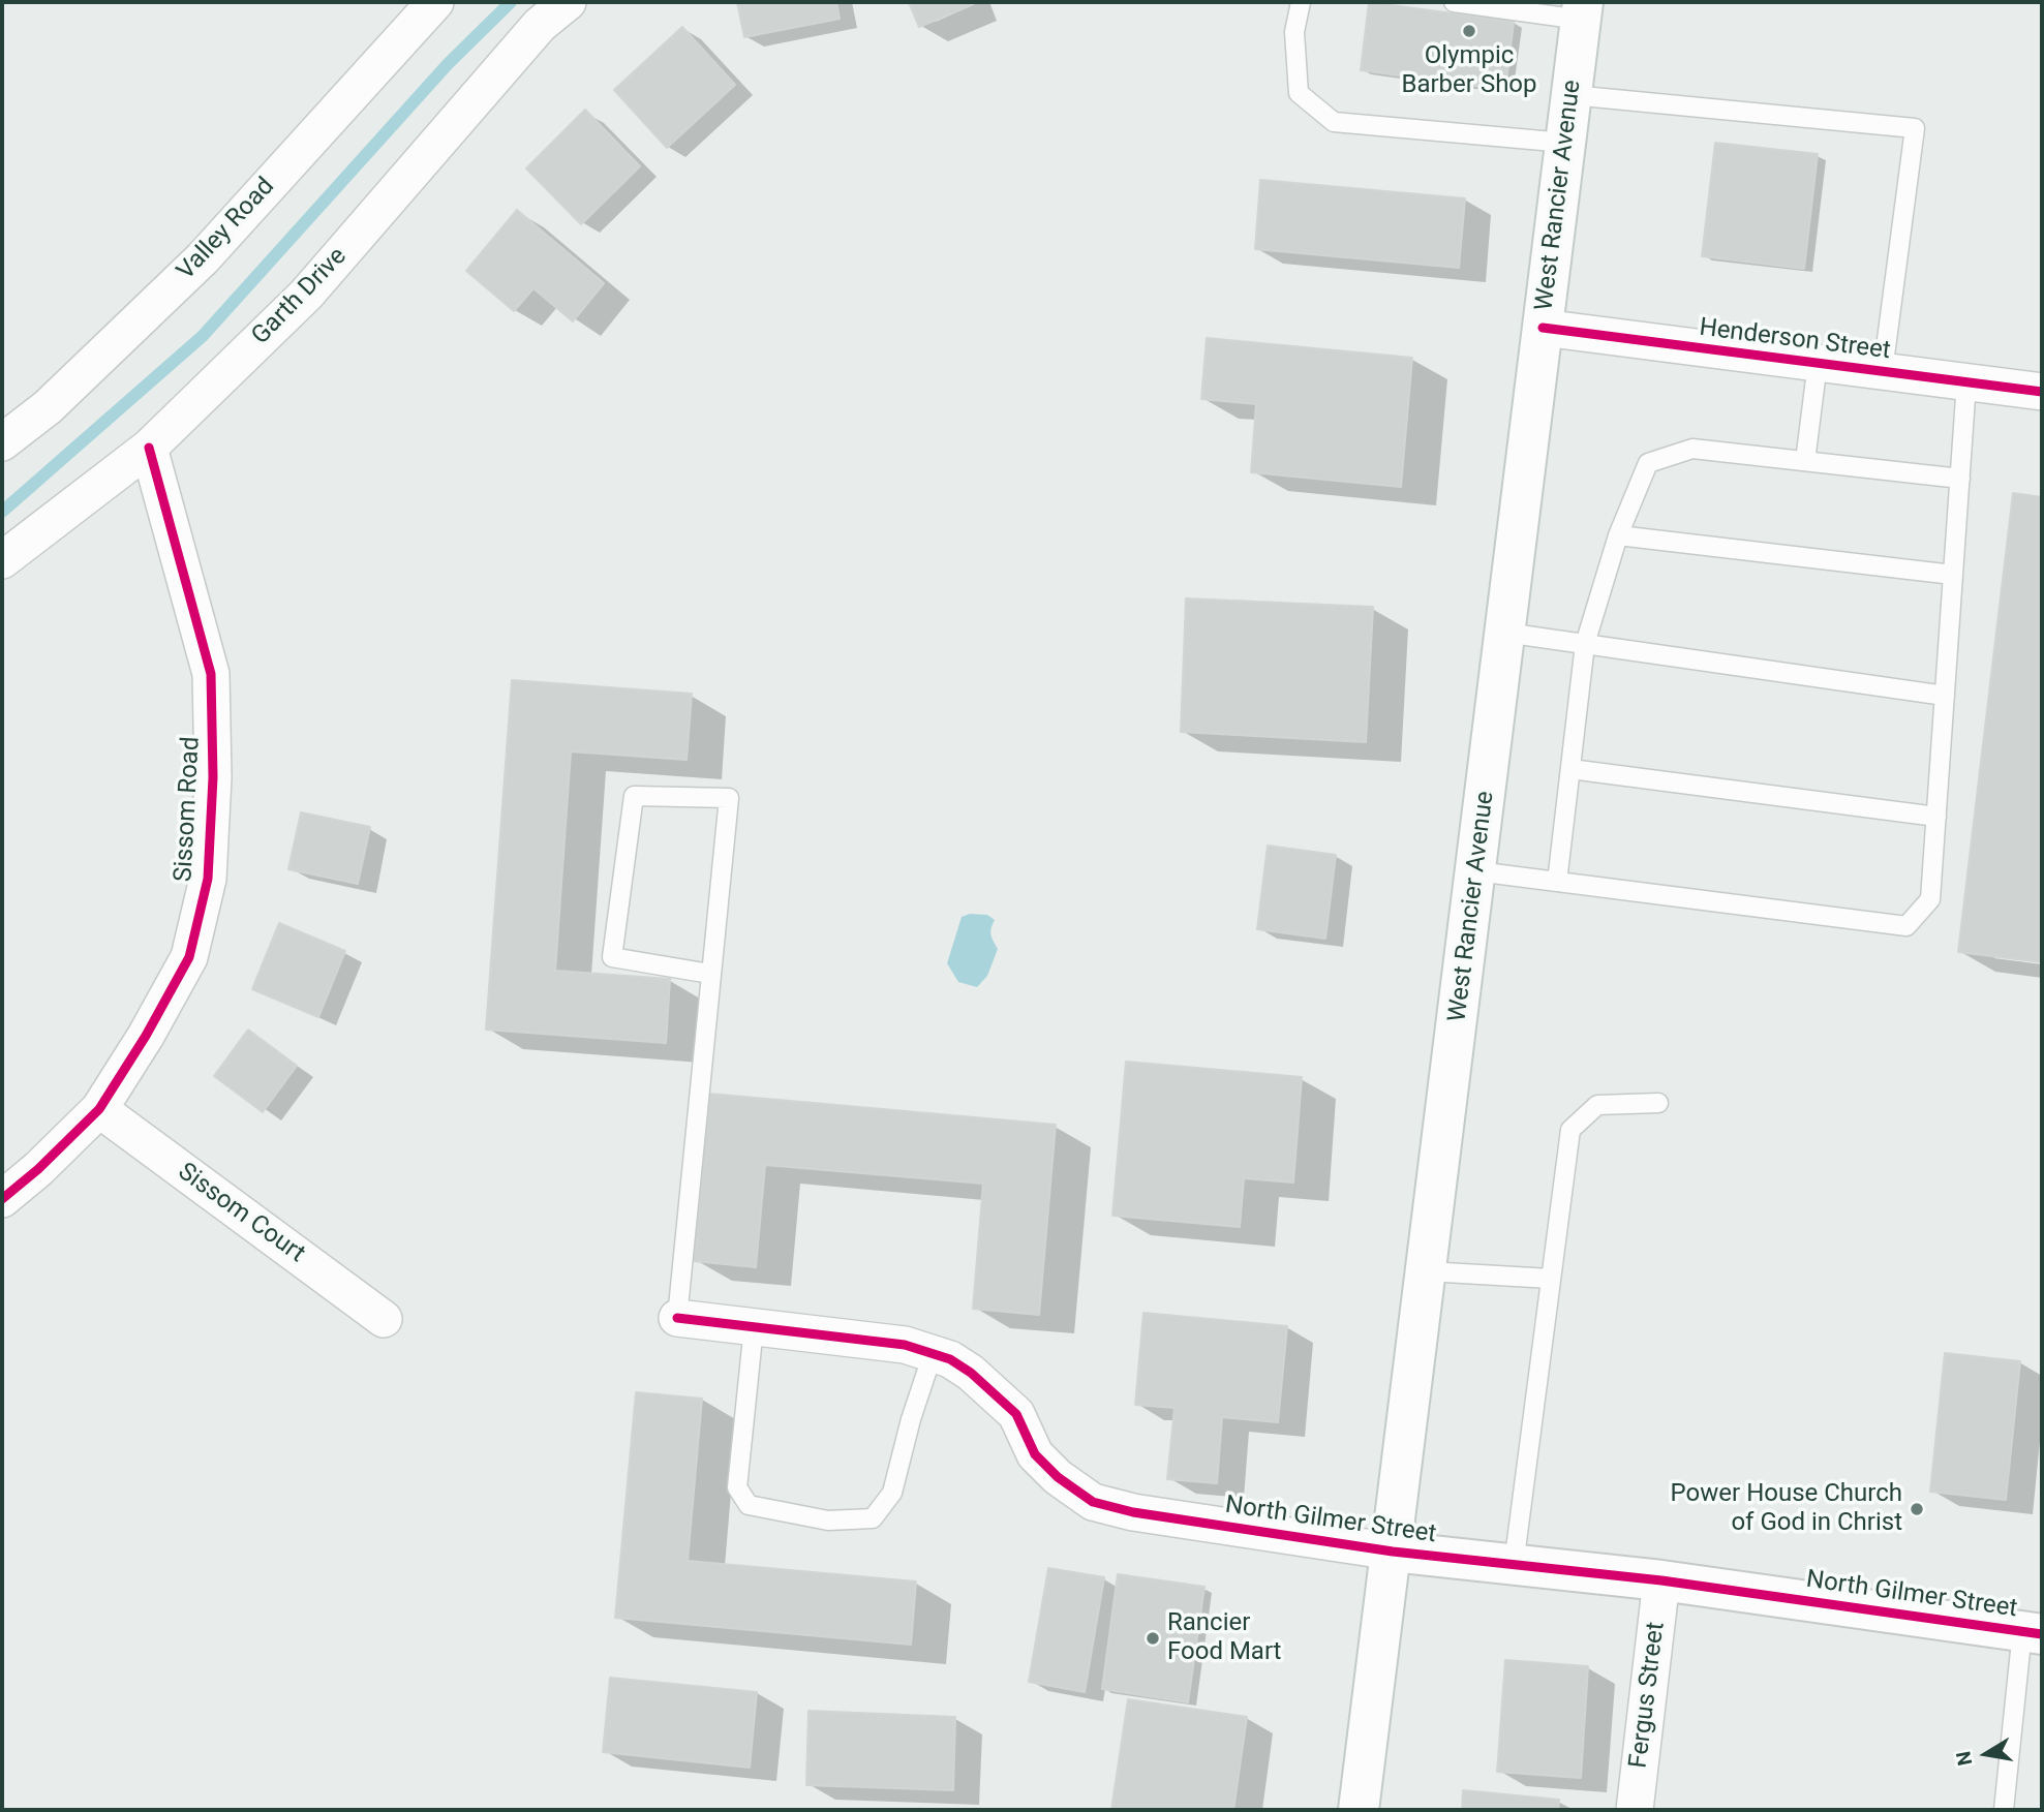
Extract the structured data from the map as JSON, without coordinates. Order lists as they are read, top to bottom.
{
  "streets": {
    "main road": ["West Rancier Avenue", "North Gilmer Street"],
    "street": [
      "Valley Road",
      "Garth Drive",
      "Henderson Street",
      "Sissom Road",
      "Sissom Court",
      "Fergus Street"
    ]
  },
  "crossings": [
    ["West Rancier Avenue", "Henderson Street"],
    ["West Rancier Avenue", "North Gilmer Street"],
    ["Garth Drive", "Sissom Road"],
    ["Sissom Road", "Sissom Court"],
    ["North Gilmer Street", "Fergus Street"]
  ],
  "places": ["Olympic Barber Shop", "Power House Church of God in Christ", "Rancier Food Mart"],
  "north": "left"
}
